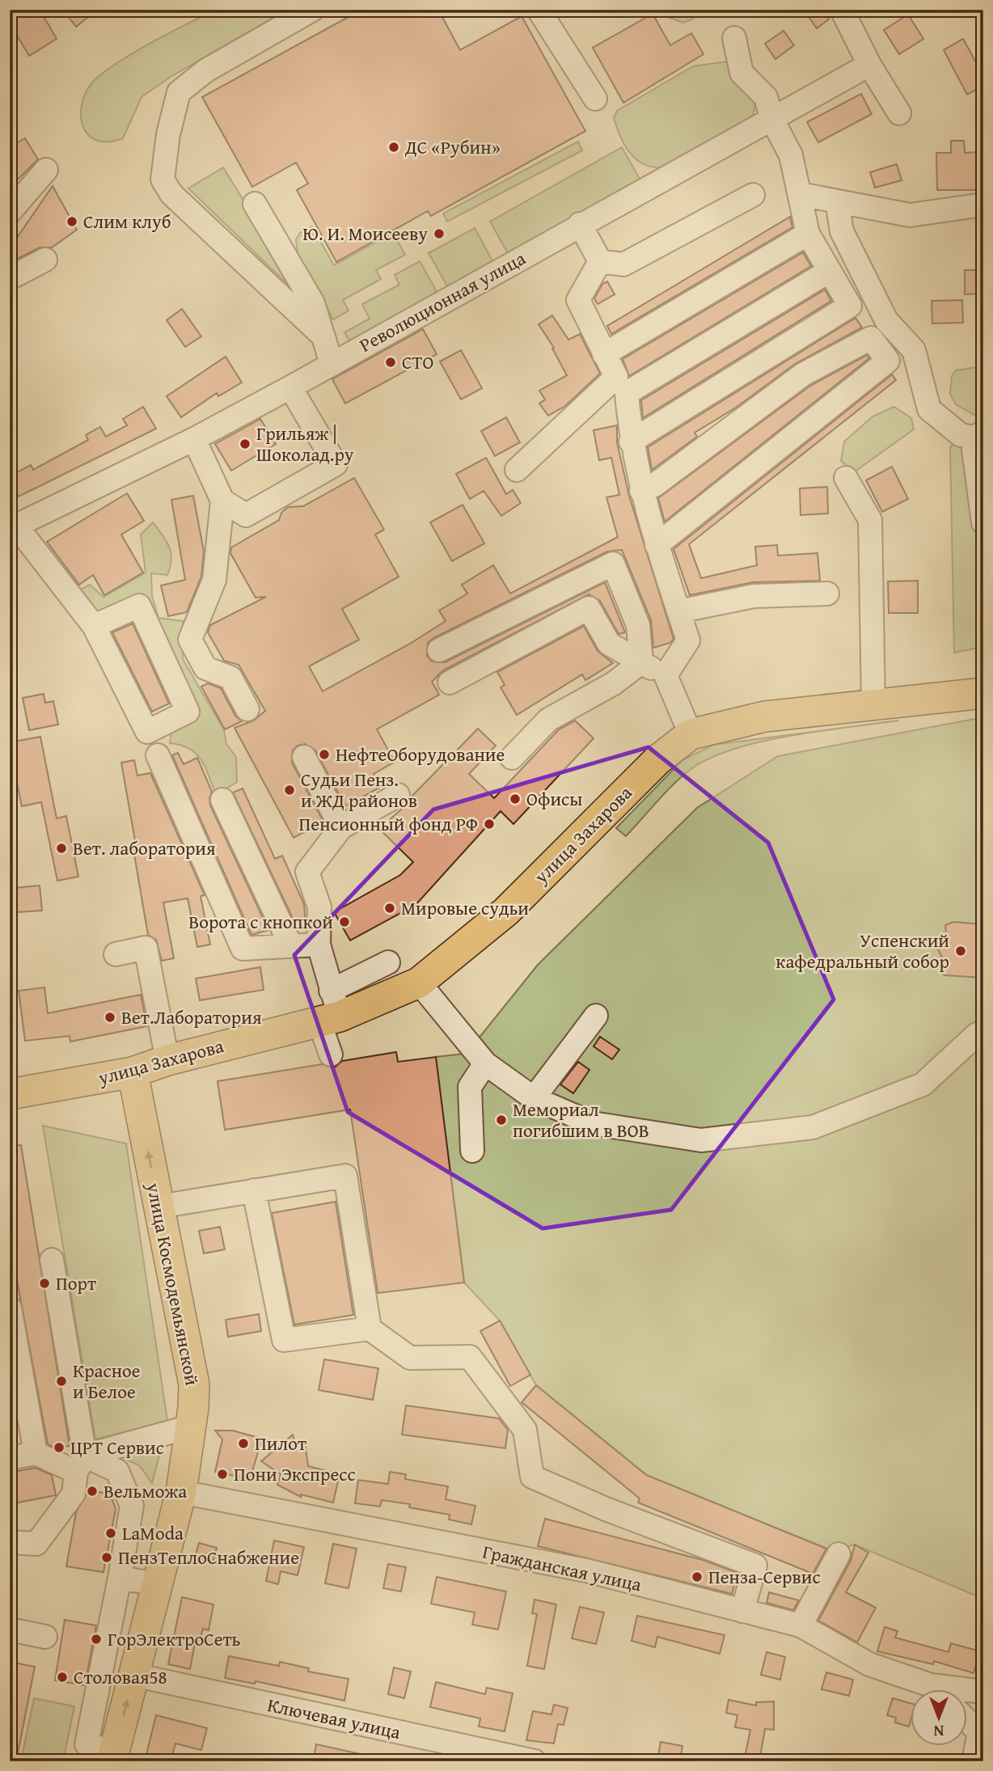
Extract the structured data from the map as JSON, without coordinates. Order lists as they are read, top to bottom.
{
  "streets": {
    "main road": ["улица Захарова", "улица Космодемьянской"],
    "street": ["Революционная улица", "Гражданская улица", "Ключевая улица"]
  },
  "crossings": [
    ["улица Захарова", "улица Космодемьянской"],
    ["улица Космодемьянской", "Гражданская улица"],
    ["улица Космодемьянской", "Ключевая улица"]
  ],
  "places": [
    "ДС «Рубин»",
    "Слим клуб",
    "Ю. И. Моисееву",
    "СТО",
    "Грильяж | Шоколад.ру",
    "НефтеОборудование",
    "Судьи Пенз. и ЖД районов",
    "Офисы",
    "Пенсионный фонд РФ",
    "Вет. лаборатория",
    "Мировые судьи",
    "Ворота с кнопкой",
    "Успенский кафедральный собор",
    "Вет.Лаборатория",
    "Мемориал погибшим в ВОВ",
    "Порт",
    "Красное и Белое",
    "Пилот",
    "ЦРТ Сервис",
    "Пони Экспресс",
    "Вельможа",
    "LaModa",
    "ПензТеплоСнабжение",
    "Пенза-Сервис",
    "ГорЭлектроСеть",
    "Столовая58"
  ],
  "north": "bottom"
}
